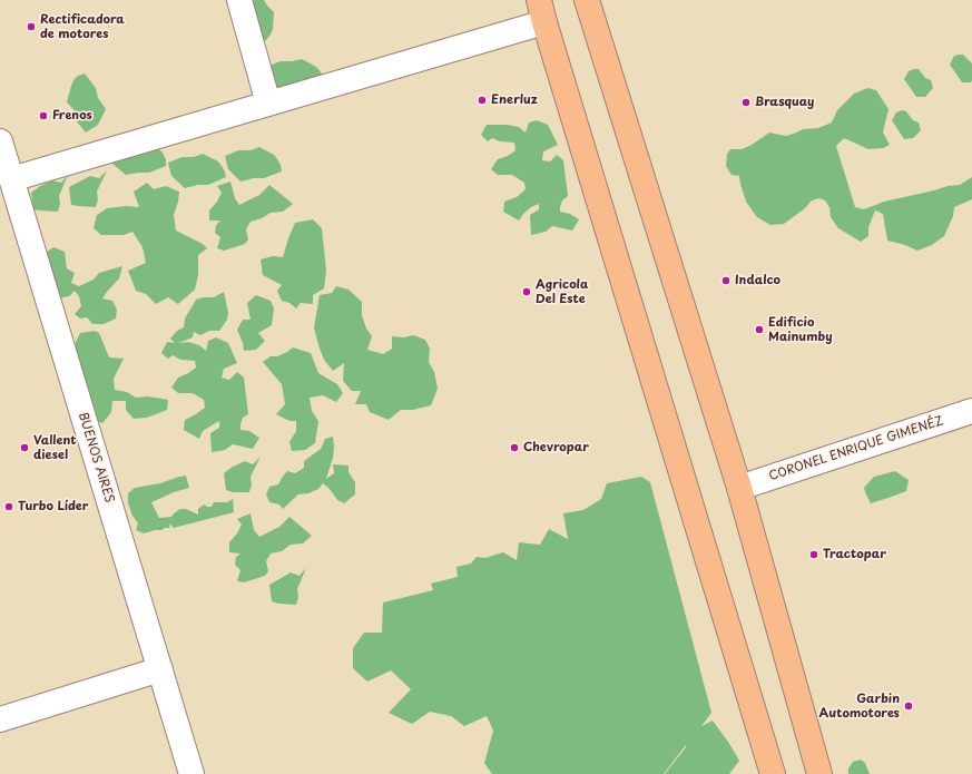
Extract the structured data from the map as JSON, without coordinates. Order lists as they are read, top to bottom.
{
  "streets": {
    "street": ["CORONEL ENRIQUE GIMENÉZ", "BUENOS AIRES"]
  },
  "places": [
    "Rectificadora de motores",
    "Enerluz",
    "Brasquay",
    "Frenos",
    "Indalco",
    "Agricola Del Este",
    "Edificio Mainumby",
    "Vallent diesel",
    "Chevropar",
    "Turbo Líder",
    "Tractopar",
    "Garbin Automotores"
  ]
}
